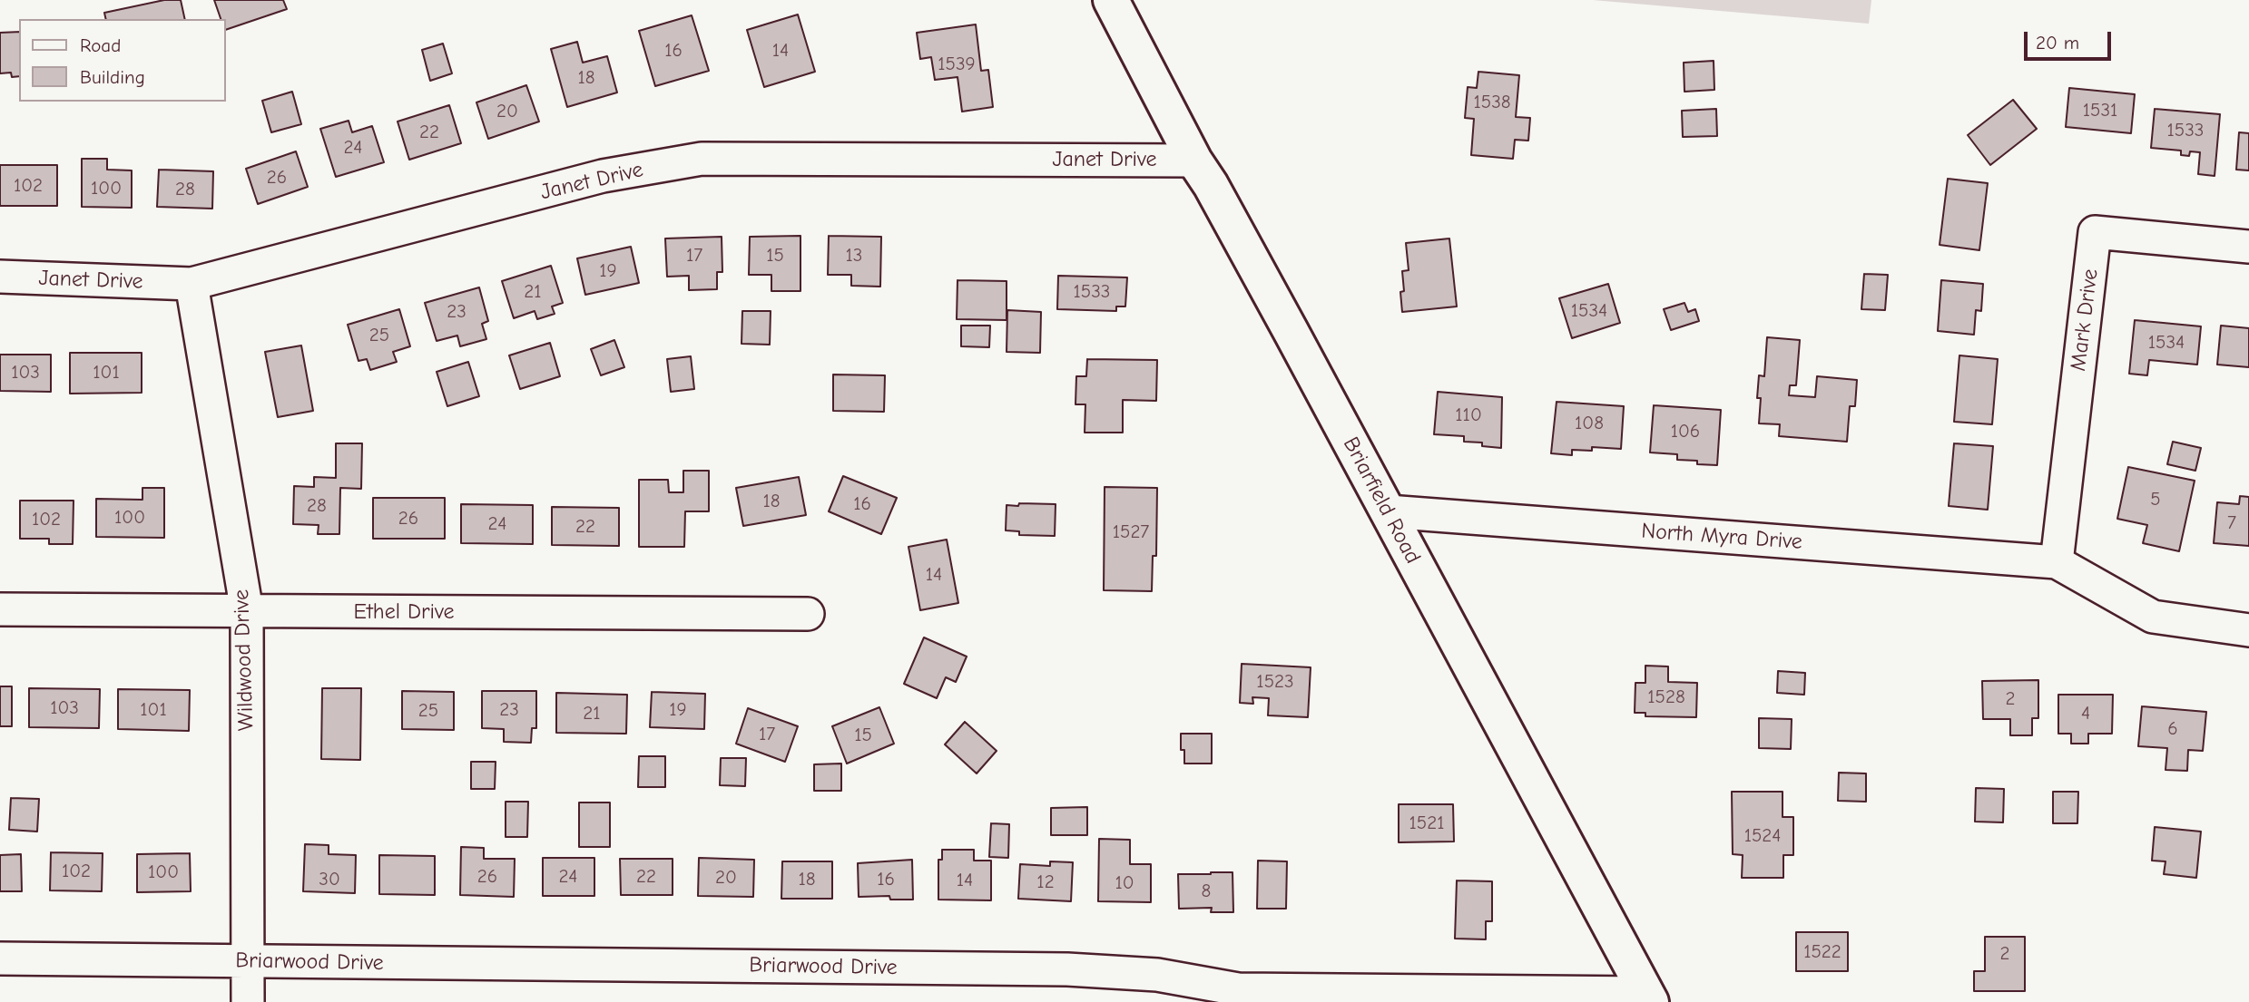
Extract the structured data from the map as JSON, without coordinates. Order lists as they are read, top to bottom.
{
  "streets": {
    "main road": ["Briarfield Road"],
    "street": [
      "Janet Drive",
      "Mark Drive",
      "North Myra Drive",
      "Ethel Drive",
      "Wildwood Drive",
      "Briarwood Drive"
    ]
  },
  "crossings": [
    ["Janet Drive", "Briarfield Road"],
    ["Janet Drive", "Wildwood Drive"],
    ["Mark Drive", "North Myra Drive"],
    ["Briarfield Road", "North Myra Drive"],
    ["Briarfield Road", "Briarwood Drive"],
    ["Ethel Drive", "Wildwood Drive"],
    ["Wildwood Drive", "Briarwood Drive"]
  ],
  "house_numbers": [
    "16",
    "14",
    "1539",
    "18",
    "1538",
    "1531",
    "20",
    "1533",
    "22",
    "24",
    "26",
    "102",
    "100",
    "28",
    "17",
    "15",
    "13",
    "19",
    "21",
    "1533",
    "1534",
    "23",
    "25",
    "1534",
    "103",
    "101",
    "110",
    "108",
    "106",
    "5",
    "18",
    "16",
    "28",
    "100",
    "26",
    "102",
    "7",
    "24",
    "22",
    "1527",
    "14",
    "1523",
    "1528",
    "2",
    "103",
    "101",
    "23",
    "19",
    "25",
    "21",
    "4",
    "6",
    "17",
    "15",
    "1521",
    "1524",
    "102",
    "100",
    "26",
    "24",
    "22",
    "20",
    "30",
    "18",
    "16",
    "14",
    "12",
    "10",
    "8",
    "1522",
    "2"
  ],
  "legend": ["Road", "Building"],
  "scale_bar": "20 m"
}
